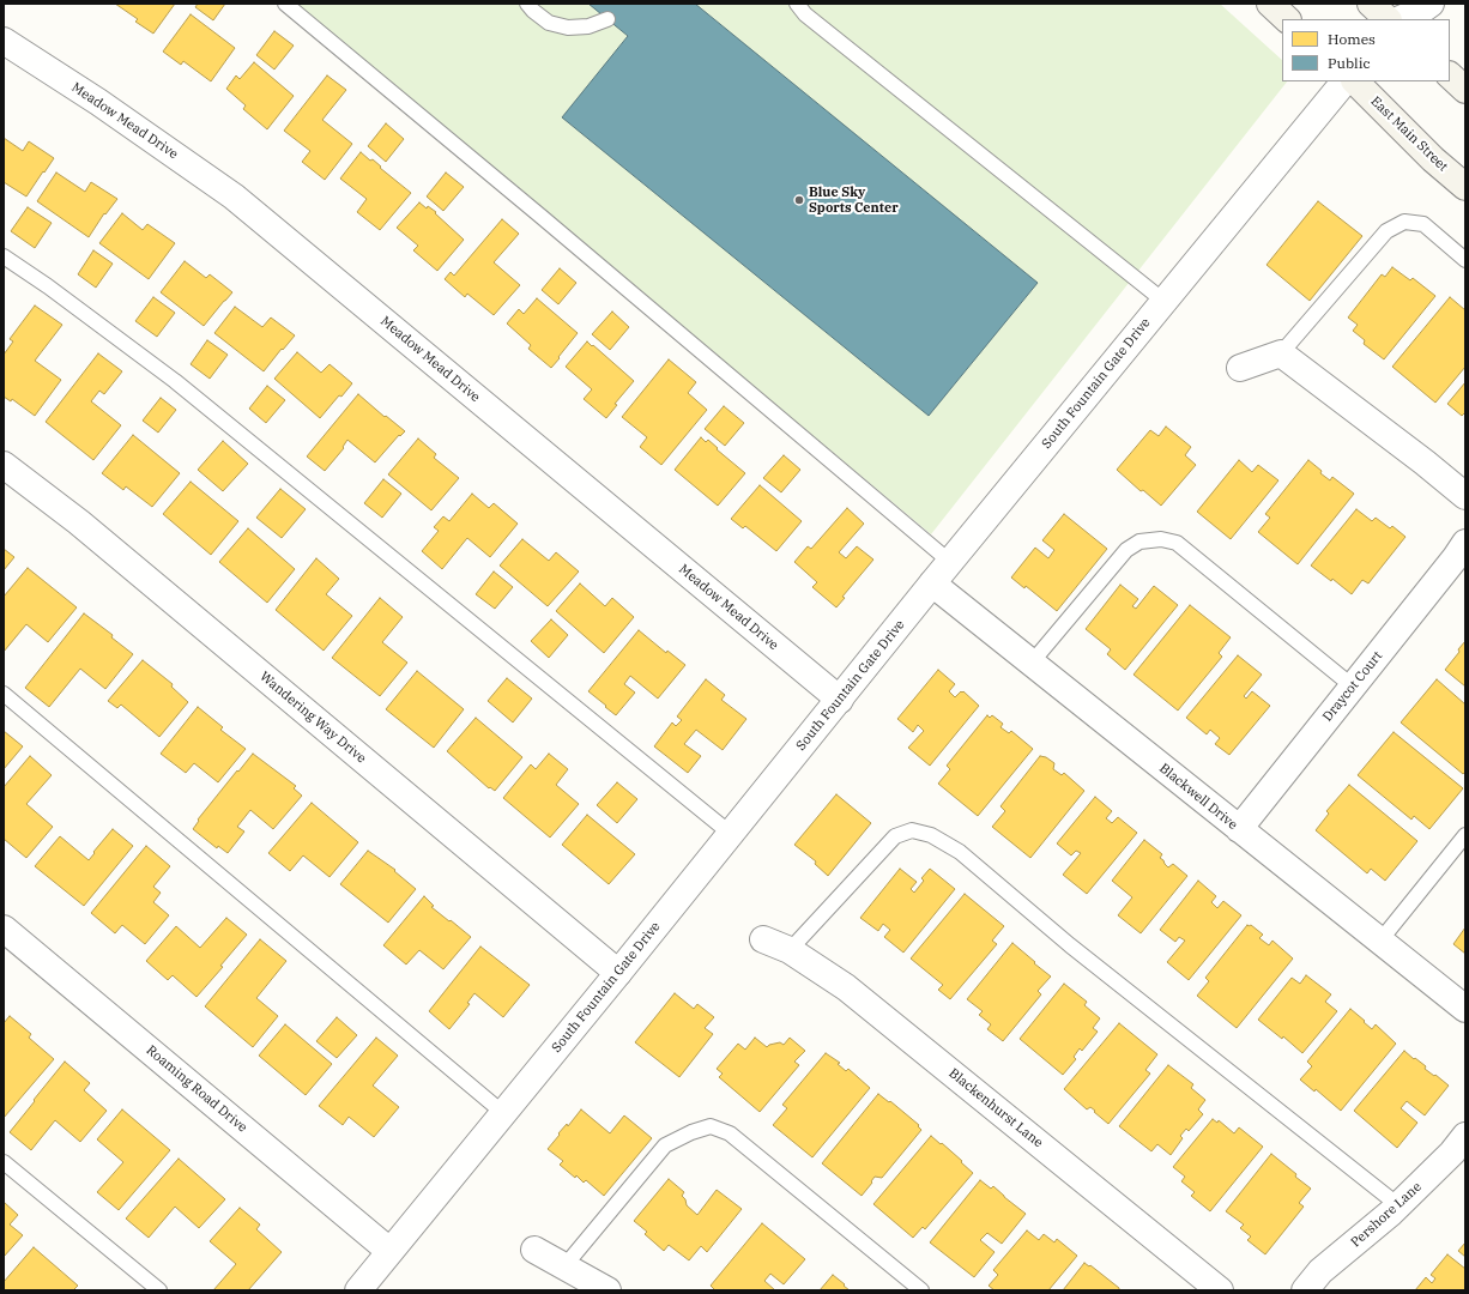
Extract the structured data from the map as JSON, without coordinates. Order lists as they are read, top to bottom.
{
  "streets": {
    "main road": ["East Main Street"],
    "street": [
      "Meadow Mead Drive",
      "South Fountain Gate Drive",
      "Draycot Court",
      "Wandering Way Drive",
      "Blackwell Drive",
      "Roaming Road Drive",
      "Blackenhurst Lane",
      "Pershore Lane"
    ]
  },
  "crossings": [
    ["Meadow Mead Drive", "South Fountain Gate Drive"],
    ["South Fountain Gate Drive", "Wandering Way Drive"],
    ["South Fountain Gate Drive", "Blackwell Drive"],
    ["South Fountain Gate Drive", "Roaming Road Drive"],
    ["Draycot Court", "Blackwell Drive"]
  ],
  "places": ["Blue Sky Sports Center"],
  "legend": ["Homes", "Public"]
}
